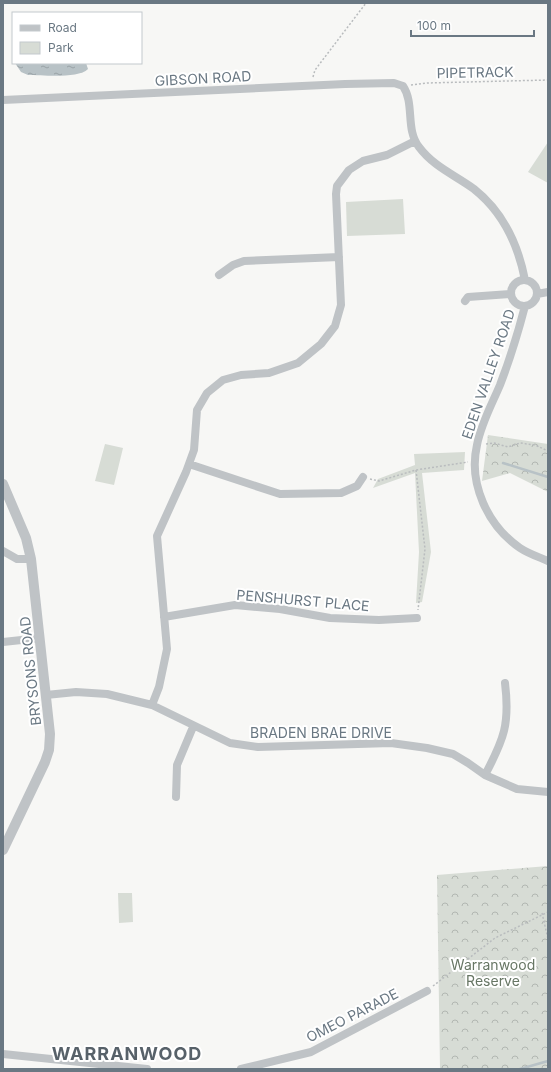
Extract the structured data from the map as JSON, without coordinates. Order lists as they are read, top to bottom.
{
  "streets": {
    "street": [
      "GIBSON ROAD",
      "EDEN VALLEY ROAD",
      "PENSHURST PLACE",
      "BRYSONS ROAD",
      "BRADEN BRAE DRIVE",
      "OMEO PARADE"
    ],
    "path": ["PIPETRACK"]
  },
  "crossings": [
    ["PIPETRACK", "GIBSON ROAD"],
    ["BRYSONS ROAD", "BRADEN BRAE DRIVE"]
  ],
  "districts": ["WARRANWOOD"],
  "parks": ["Warranwood Reserve"],
  "legend": ["Road", "Park"],
  "scale_bar": "100 m"
}
